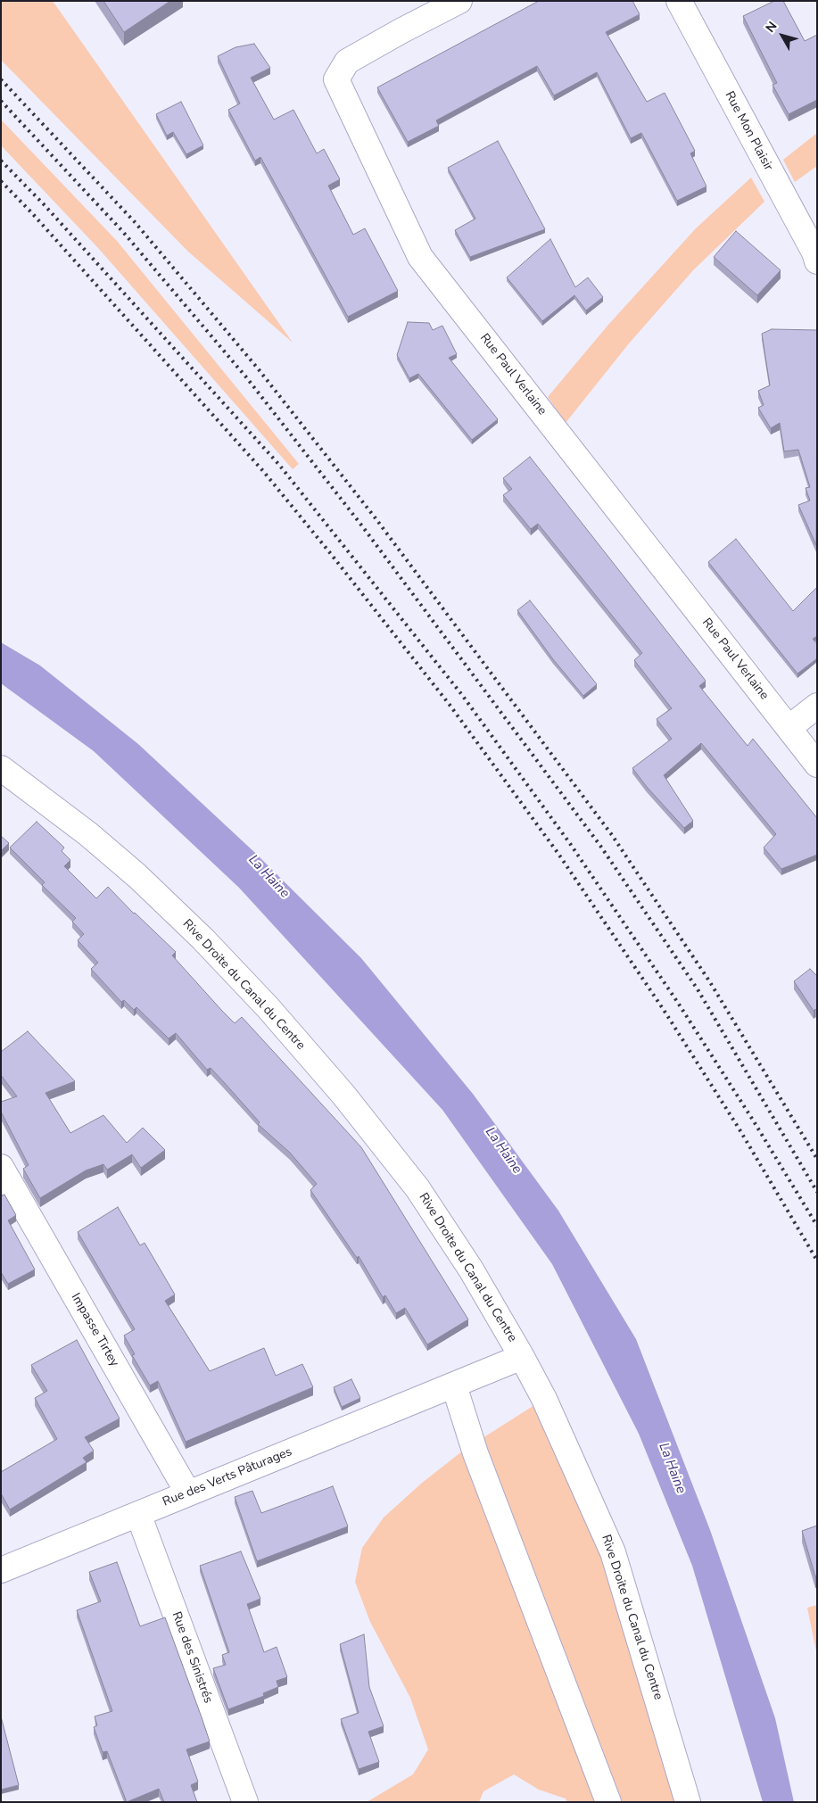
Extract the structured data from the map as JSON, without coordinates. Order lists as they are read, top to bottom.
{
  "streets": {
    "street": [
      "Rue Mon Plaisir",
      "Rue Paul Verlaine",
      "Rive Droite du Canal du Centre",
      "Impasse Tirtey",
      "Rue des Verts Pâturages",
      "Rue des Sinistrés"
    ]
  },
  "crossings": [
    ["Rive Droite du Canal du Centre", "Rue des Verts Pâturages"],
    ["Impasse Tirtey", "Rue des Verts Pâturages"],
    ["Rue des Verts Pâturages", "Rue des Sinistrés"]
  ],
  "water": ["La Haine"],
  "north": "top left"
}
